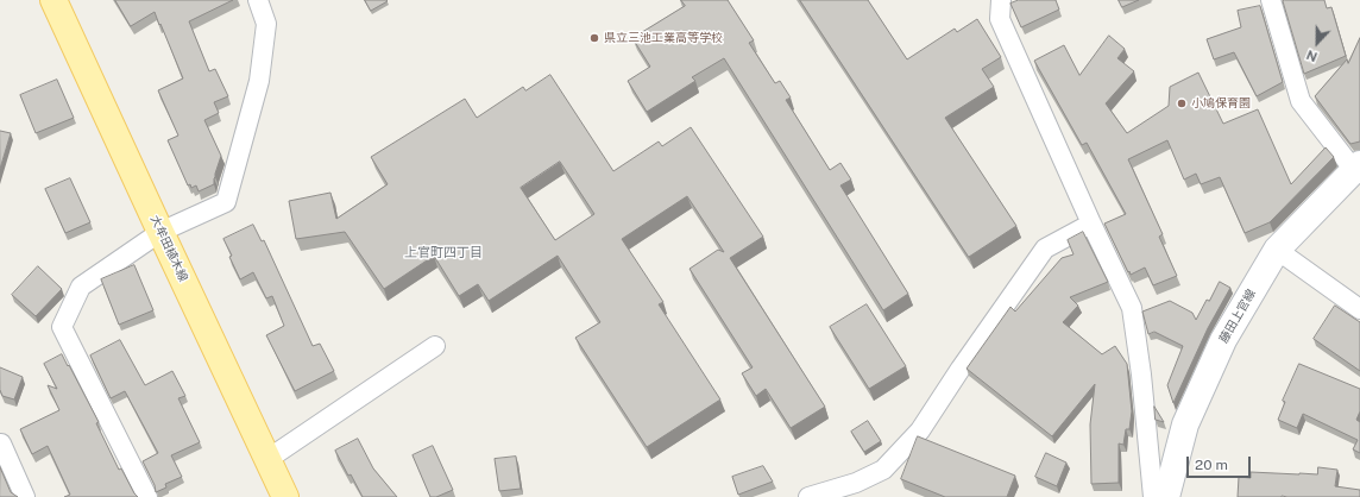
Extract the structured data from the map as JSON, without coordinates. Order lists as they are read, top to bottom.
{
  "streets": {
    "main road": ["大牟田植木線", "藤田上官線"]
  },
  "districts": ["上官町四丁目"],
  "places": ["県立三池工業高等学校", "小鳩保育園"],
  "scale_bar": "20 m",
  "north": "bottom"
}
